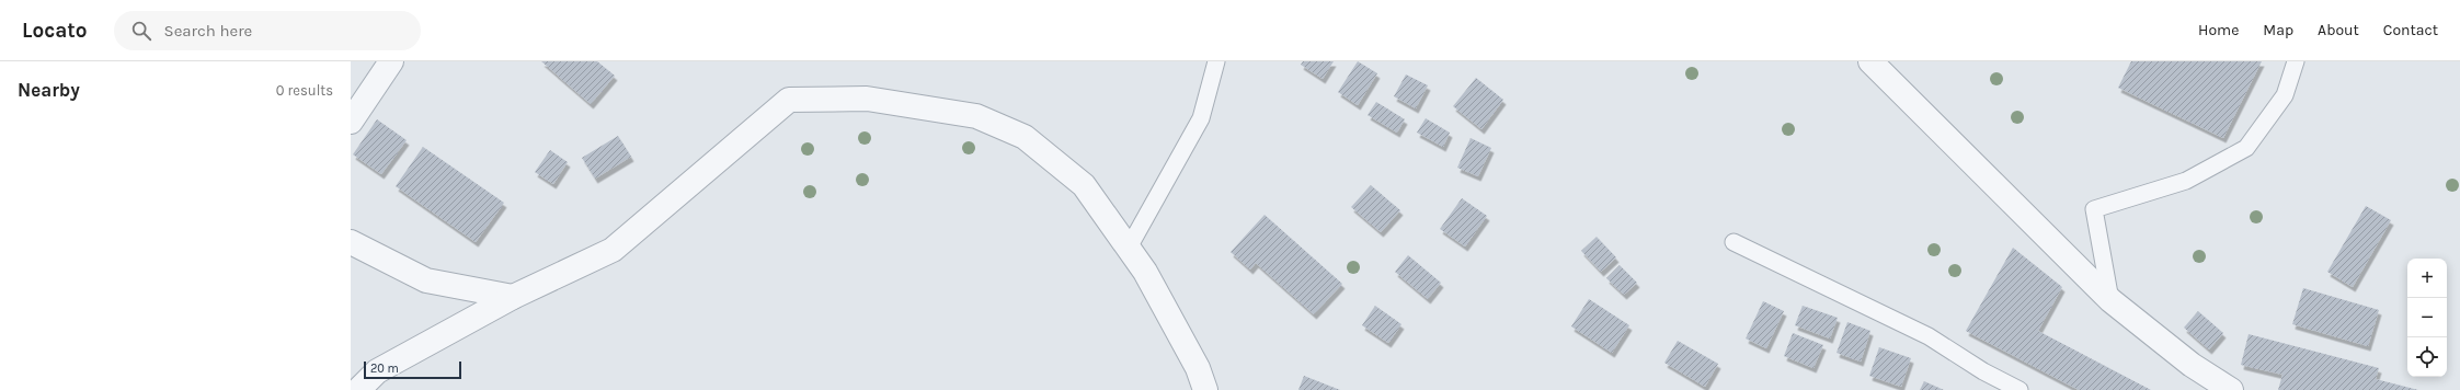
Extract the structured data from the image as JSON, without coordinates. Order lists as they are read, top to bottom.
{
  "scale_bar": "20 m",
  "page": {
    "header": "Locato",
    "search": "Search here",
    "nav": [
      "Home",
      "Map",
      "About",
      "Contact"
    ],
    "heading": ["Nearby", "0 results"],
    "map_buttons": ["+", "−"],
    "scale": "20 m"
  }
}
